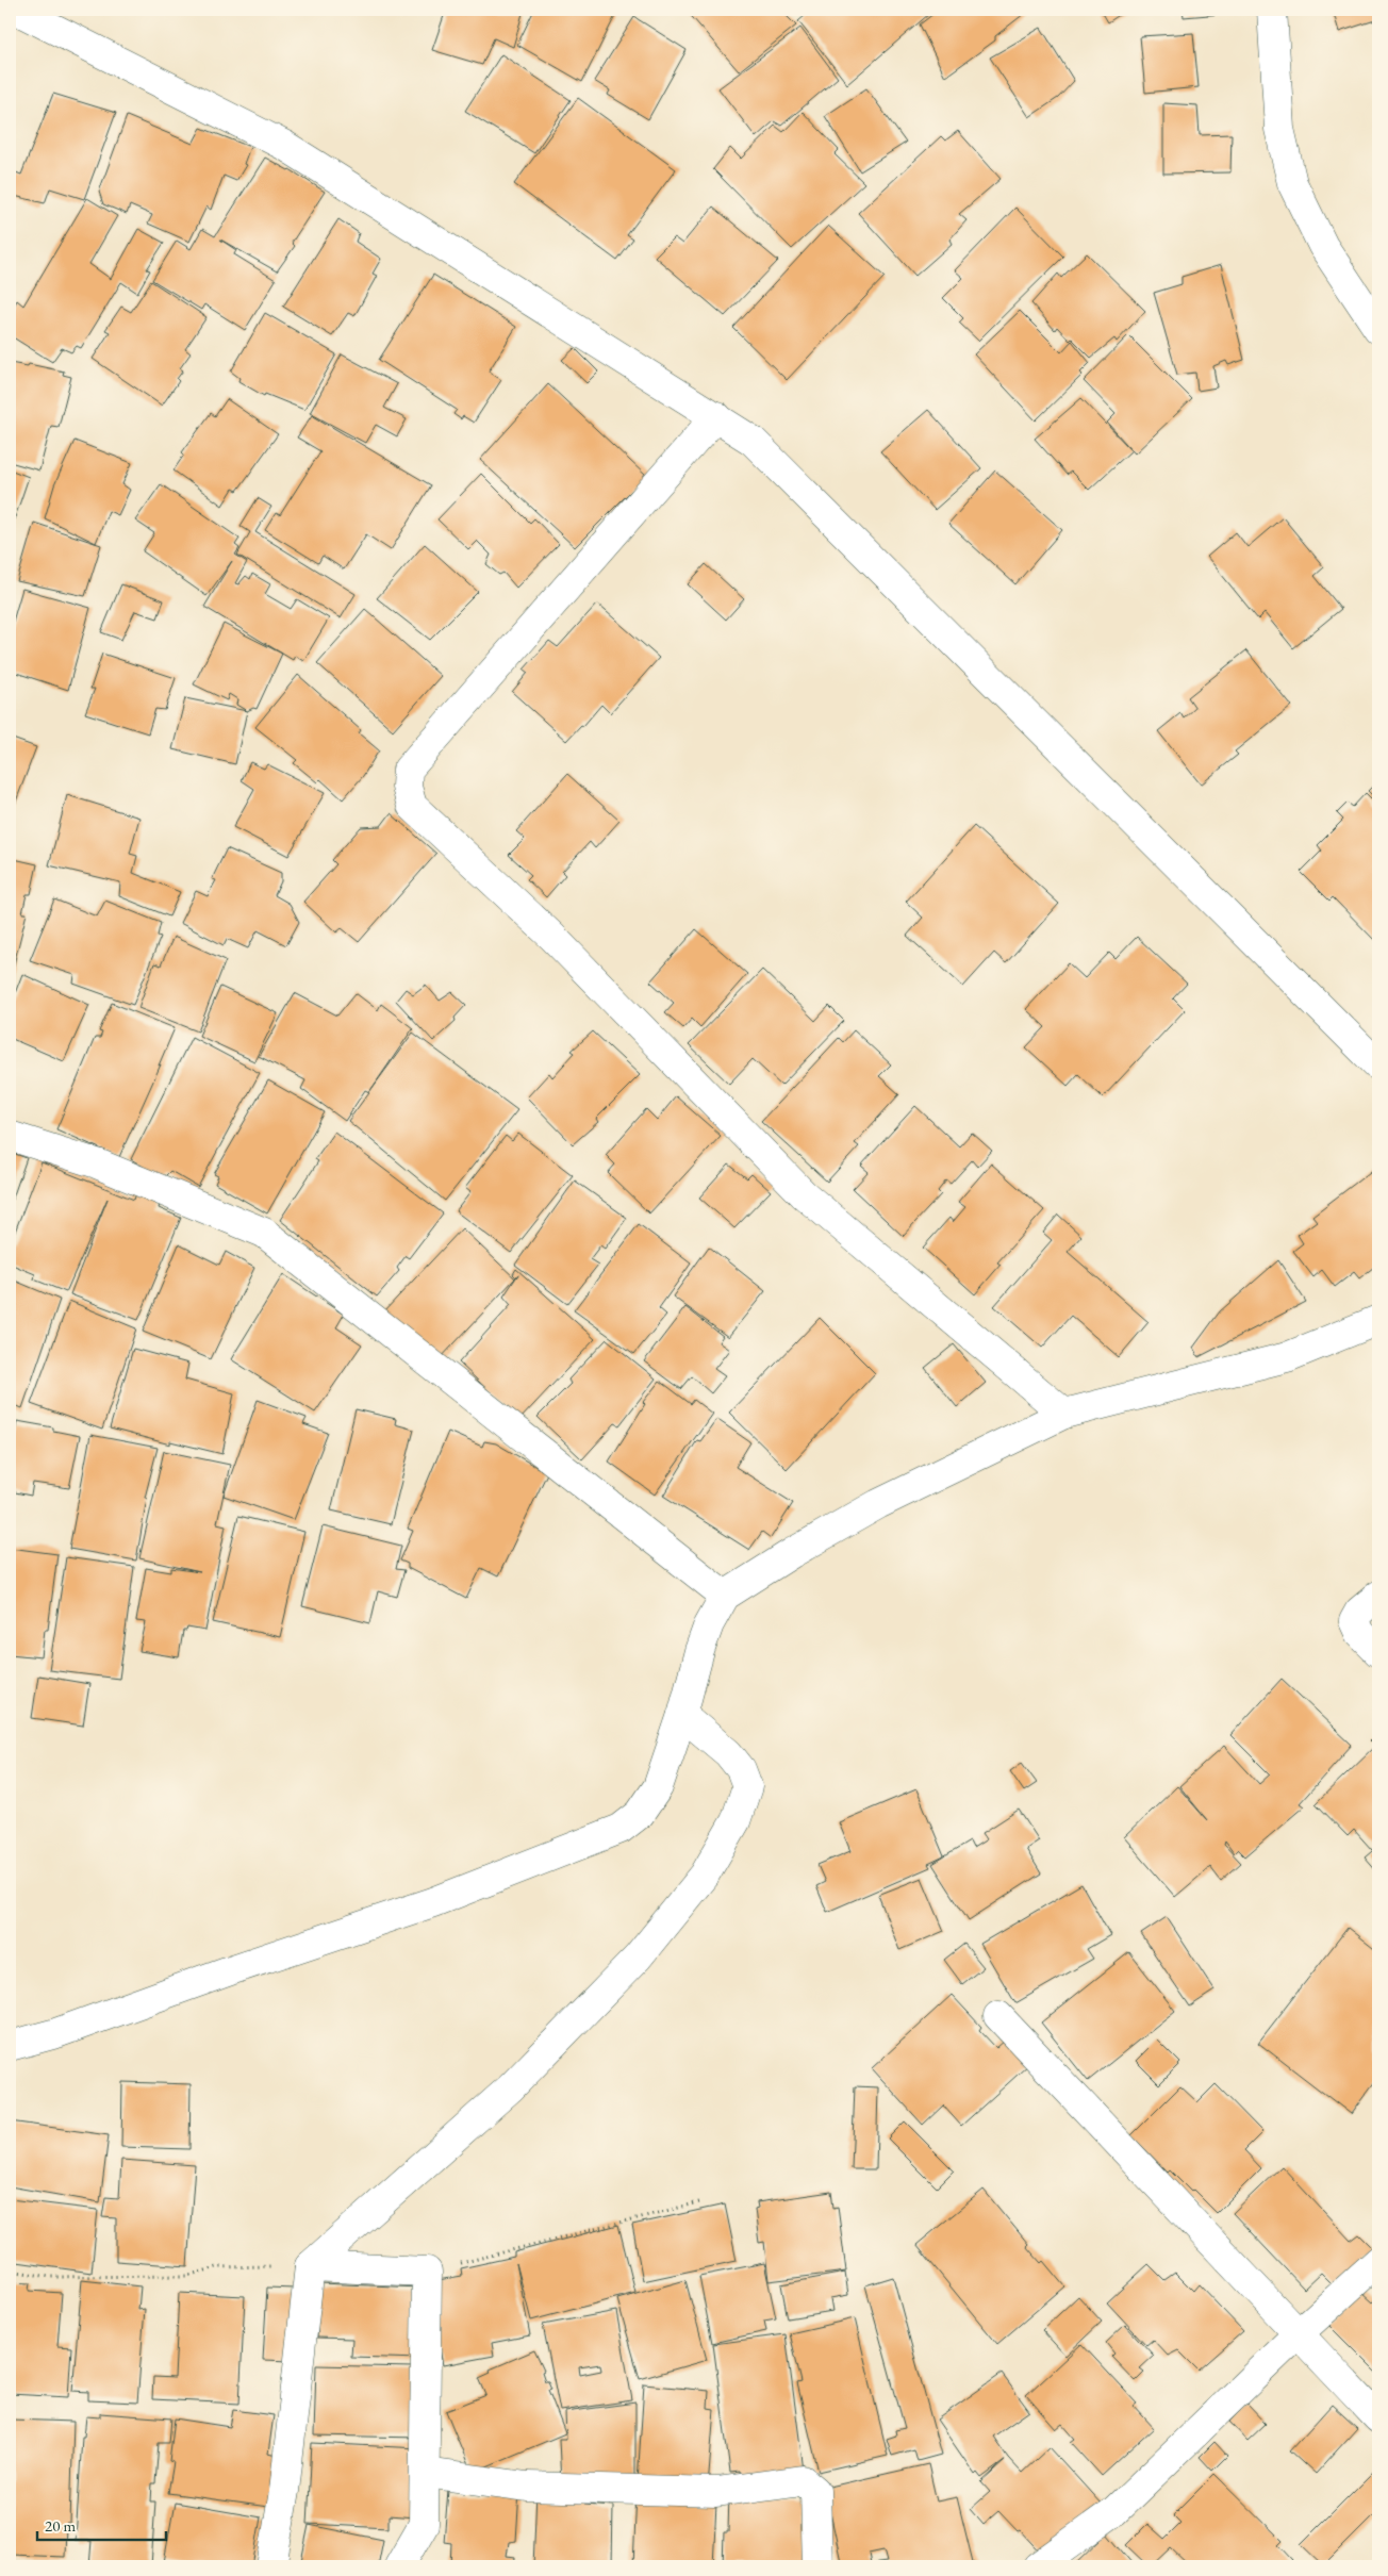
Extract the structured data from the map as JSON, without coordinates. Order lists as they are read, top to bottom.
{
  "scale_bar": "20 m"
}
